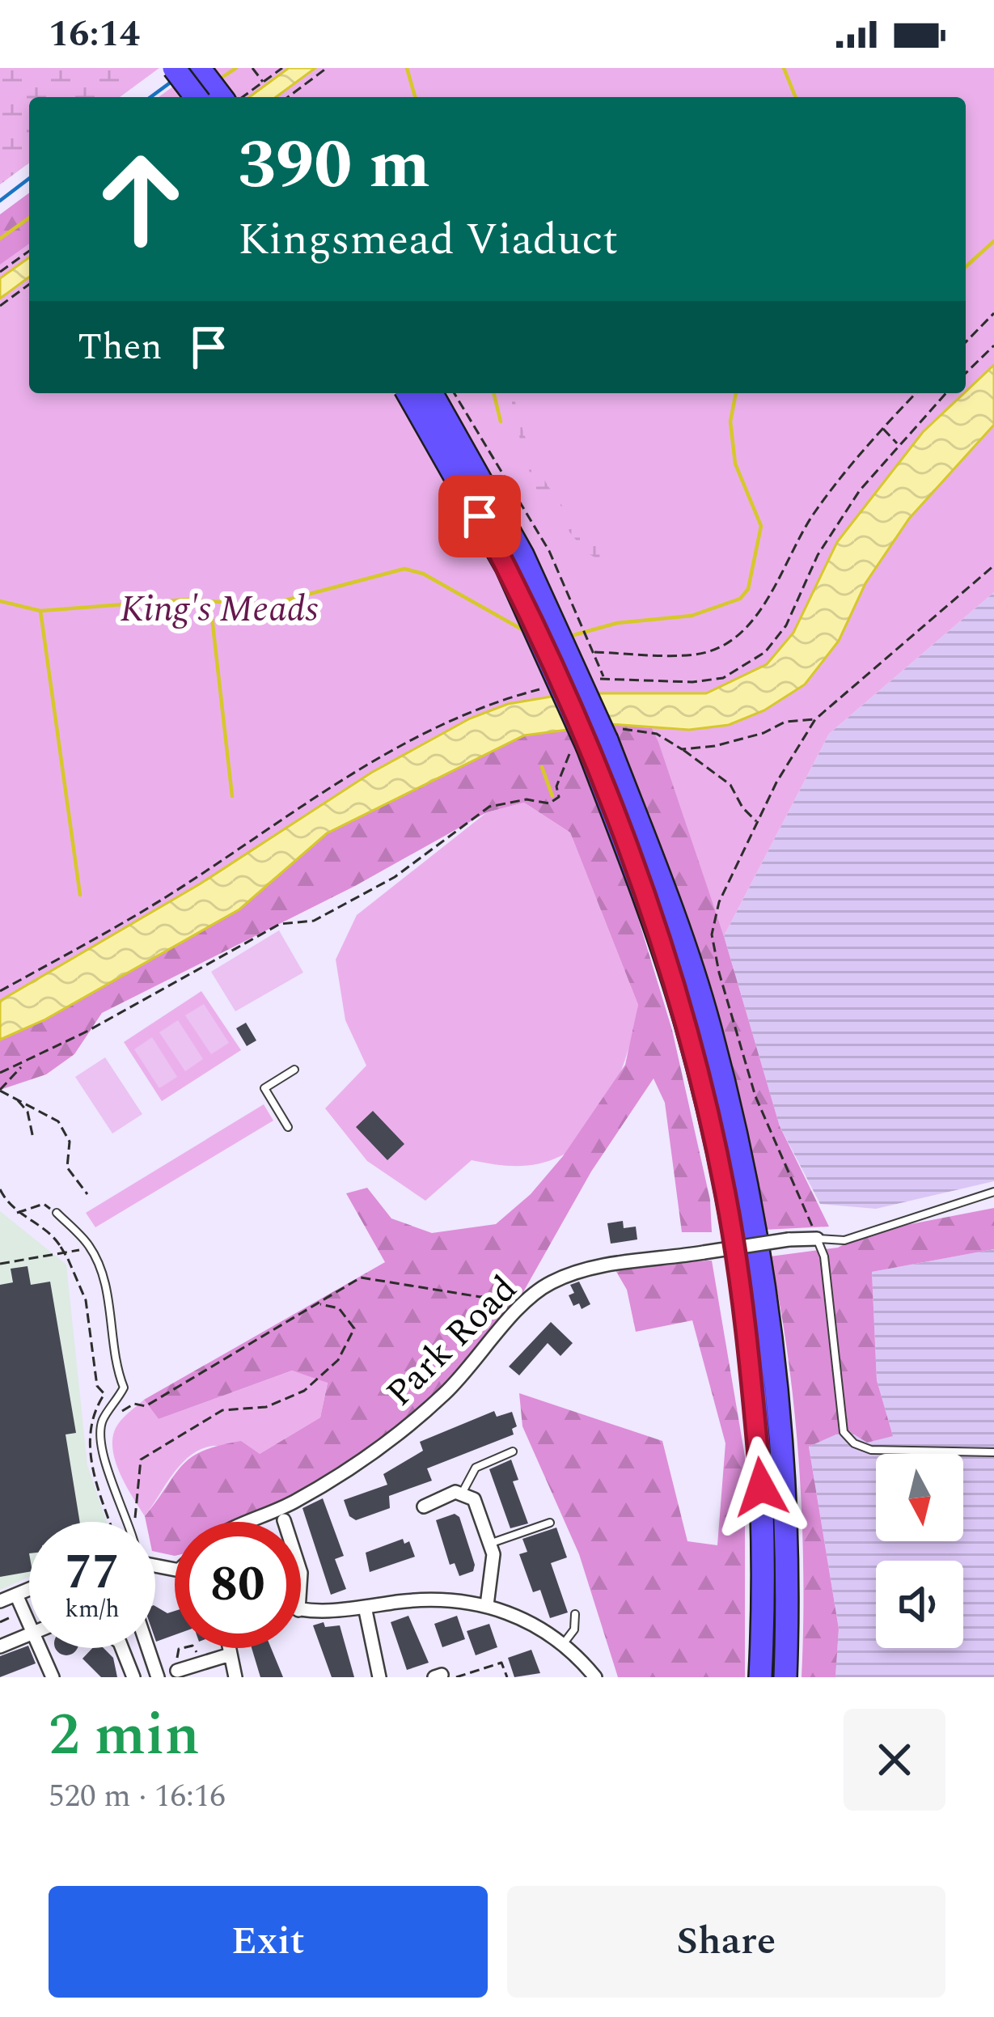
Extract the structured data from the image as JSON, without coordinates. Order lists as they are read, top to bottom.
{
  "streets": {
    "street": ["Park Road"]
  },
  "parks": ["King's Meads"],
  "north": "bottom",
  "page": {
    "status": "16:14",
    "turn": ["390 m", "Kingsmead Viaduct"],
    "then": "Then",
    "speed": "77 km/h",
    "limit": "80",
    "heading": ["2 min", "520 m · 16:16"],
    "buttons": ["Exit", "Share"]
  }
}
